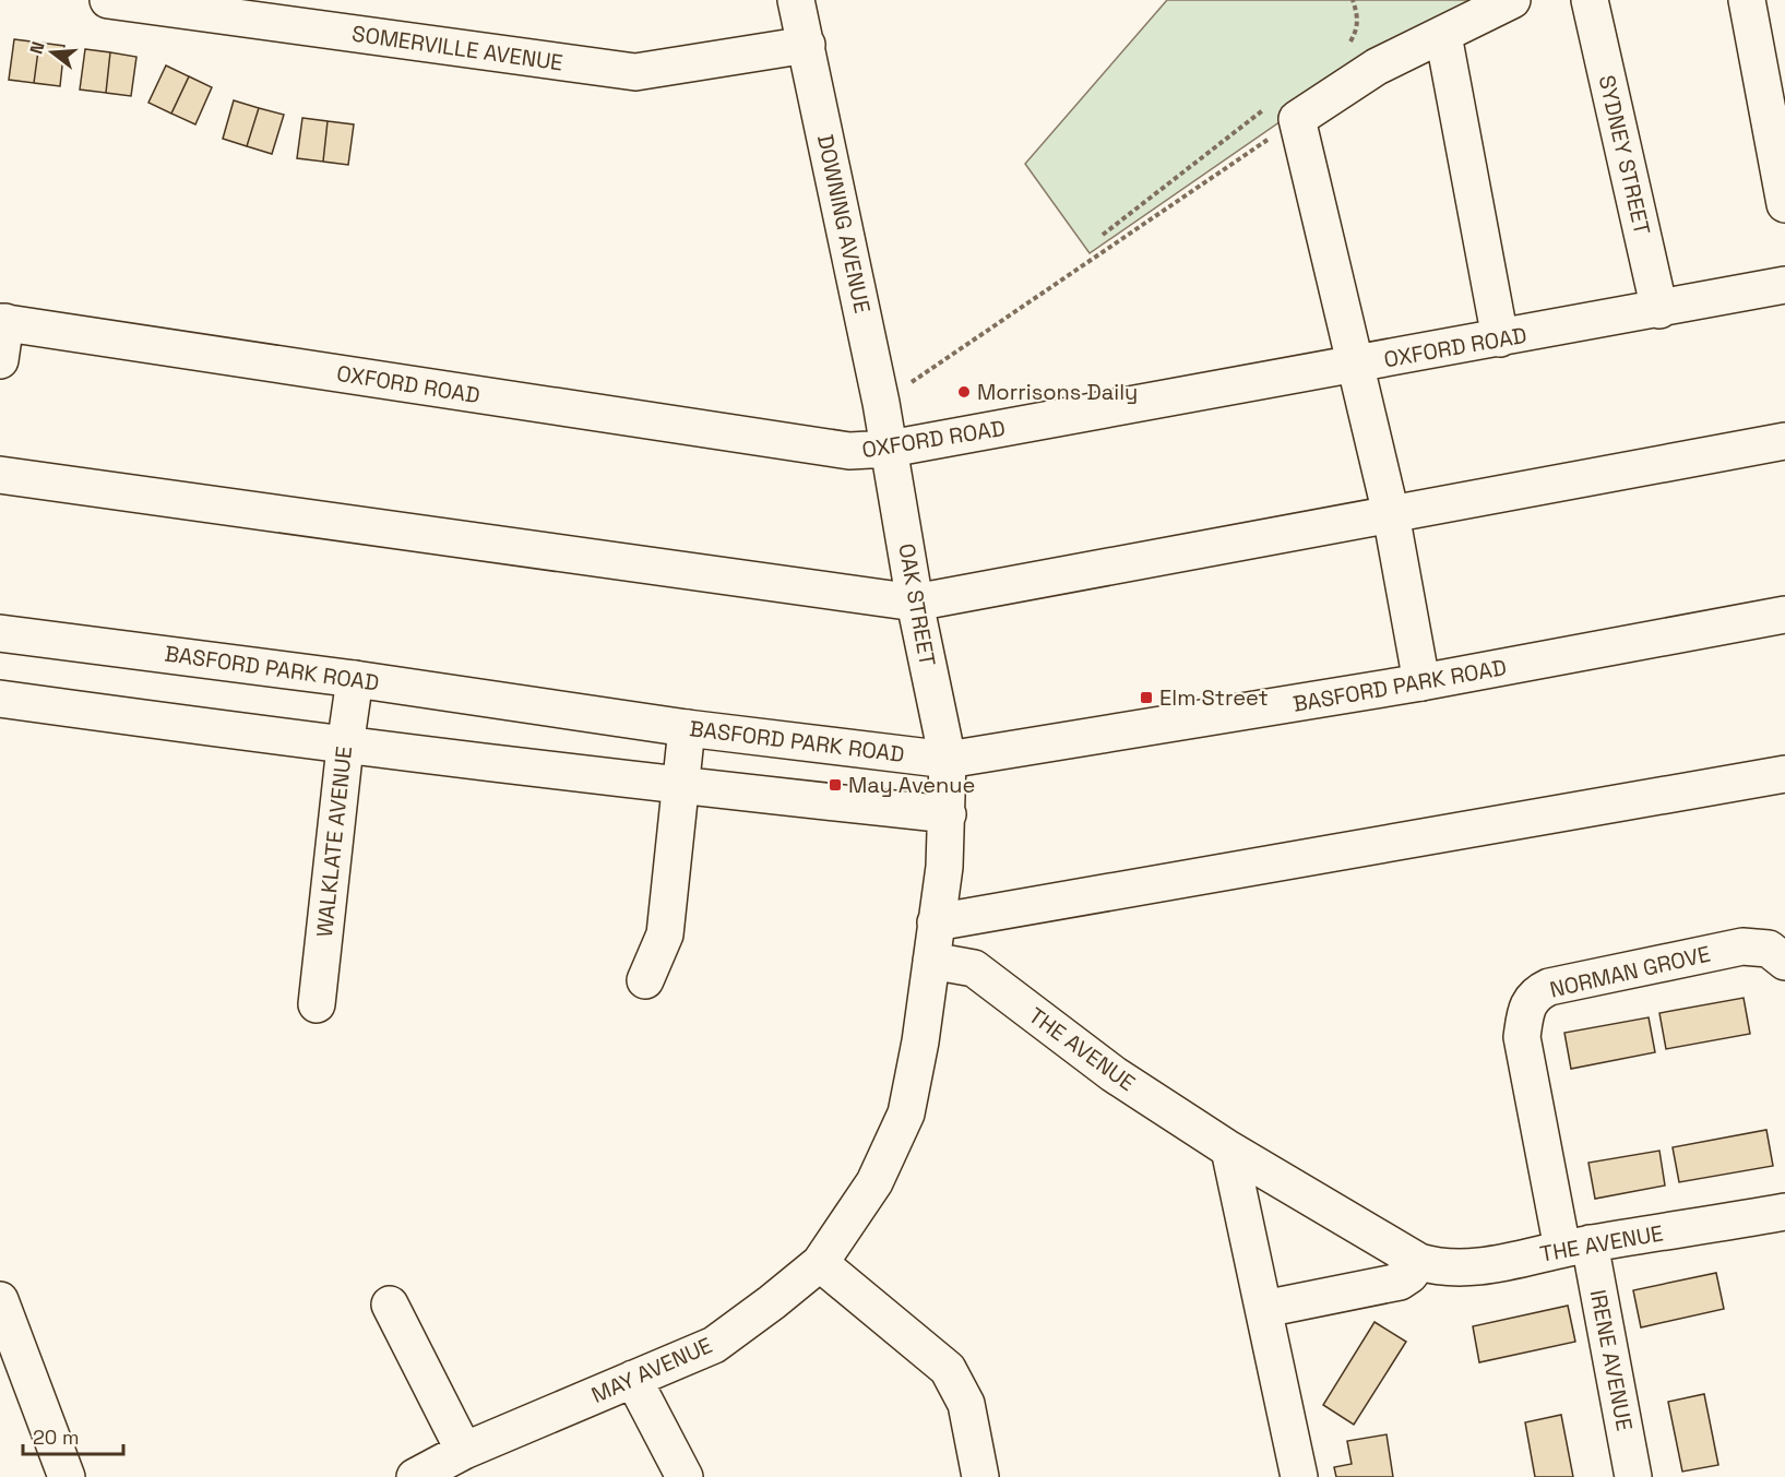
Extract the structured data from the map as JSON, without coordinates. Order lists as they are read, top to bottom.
{
  "streets": {
    "street": [
      "SOMERVILLE AVENUE",
      "SYDNEY STREET",
      "DOWNING AVENUE",
      "OXFORD ROAD",
      "OAK STREET",
      "BASFORD PARK ROAD",
      "WALKLATE AVENUE",
      "NORMAN GROVE",
      "THE AVENUE",
      "IRENE AVENUE",
      "MAY AVENUE"
    ]
  },
  "crossings": [
    ["SOMERVILLE AVENUE", "DOWNING AVENUE"],
    ["SYDNEY STREET", "OXFORD ROAD"],
    ["DOWNING AVENUE", "OXFORD ROAD"],
    ["DOWNING AVENUE", "OAK STREET"],
    ["OXFORD ROAD", "OAK STREET"],
    ["OAK STREET", "BASFORD PARK ROAD"],
    ["OAK STREET", "MAY AVENUE"],
    ["BASFORD PARK ROAD", "WALKLATE AVENUE"],
    ["BASFORD PARK ROAD", "MAY AVENUE"],
    ["NORMAN GROVE", "THE AVENUE"],
    ["NORMAN GROVE", "IRENE AVENUE"],
    ["THE AVENUE", "IRENE AVENUE"],
    ["THE AVENUE", "MAY AVENUE"]
  ],
  "places": {
    "other": ["Morrisons Daily"],
    "transit": ["Elm Street", "May Avenue"]
  },
  "scale_bar": "20 m",
  "north": "left"
}
